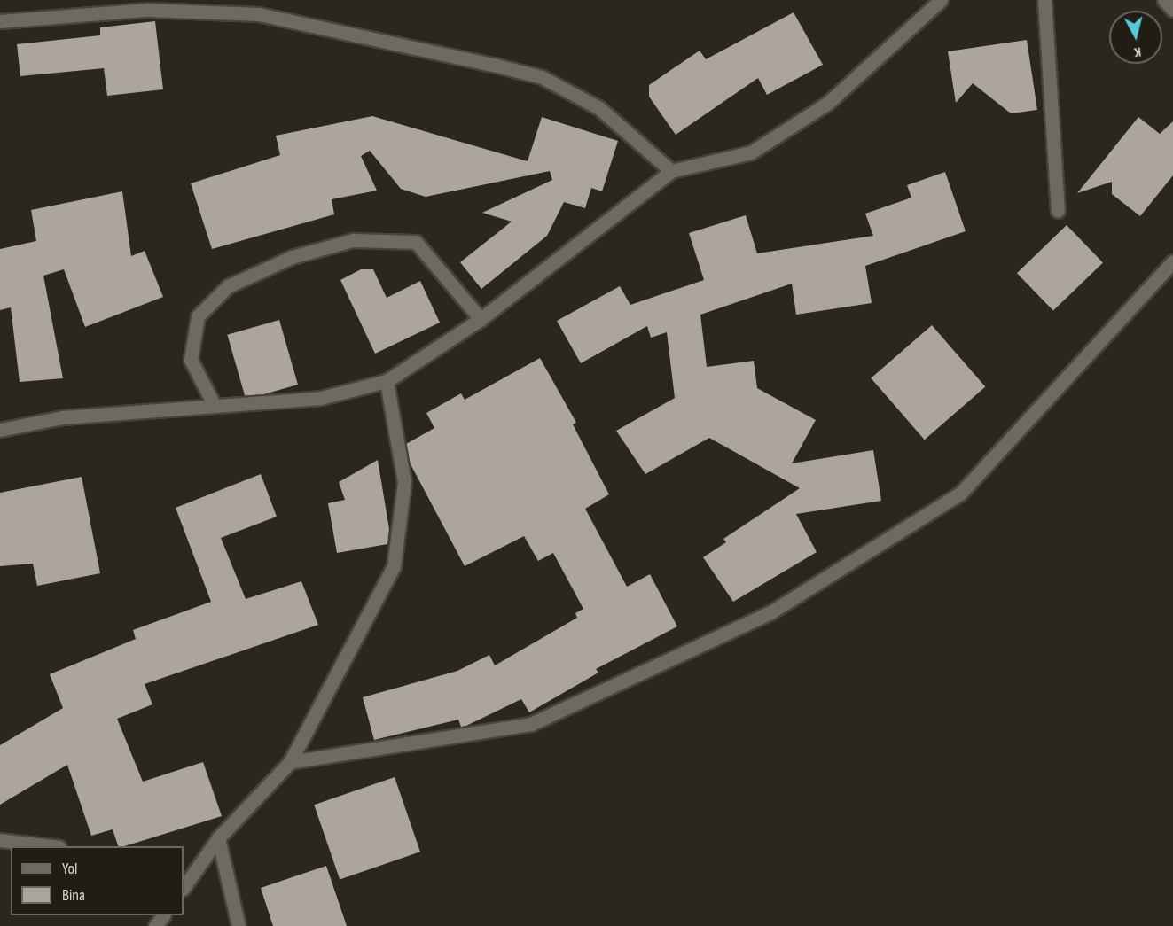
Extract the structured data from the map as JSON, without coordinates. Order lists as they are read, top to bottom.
{
  "legend": ["Yol", "Bina"],
  "north": "bottom"
}
